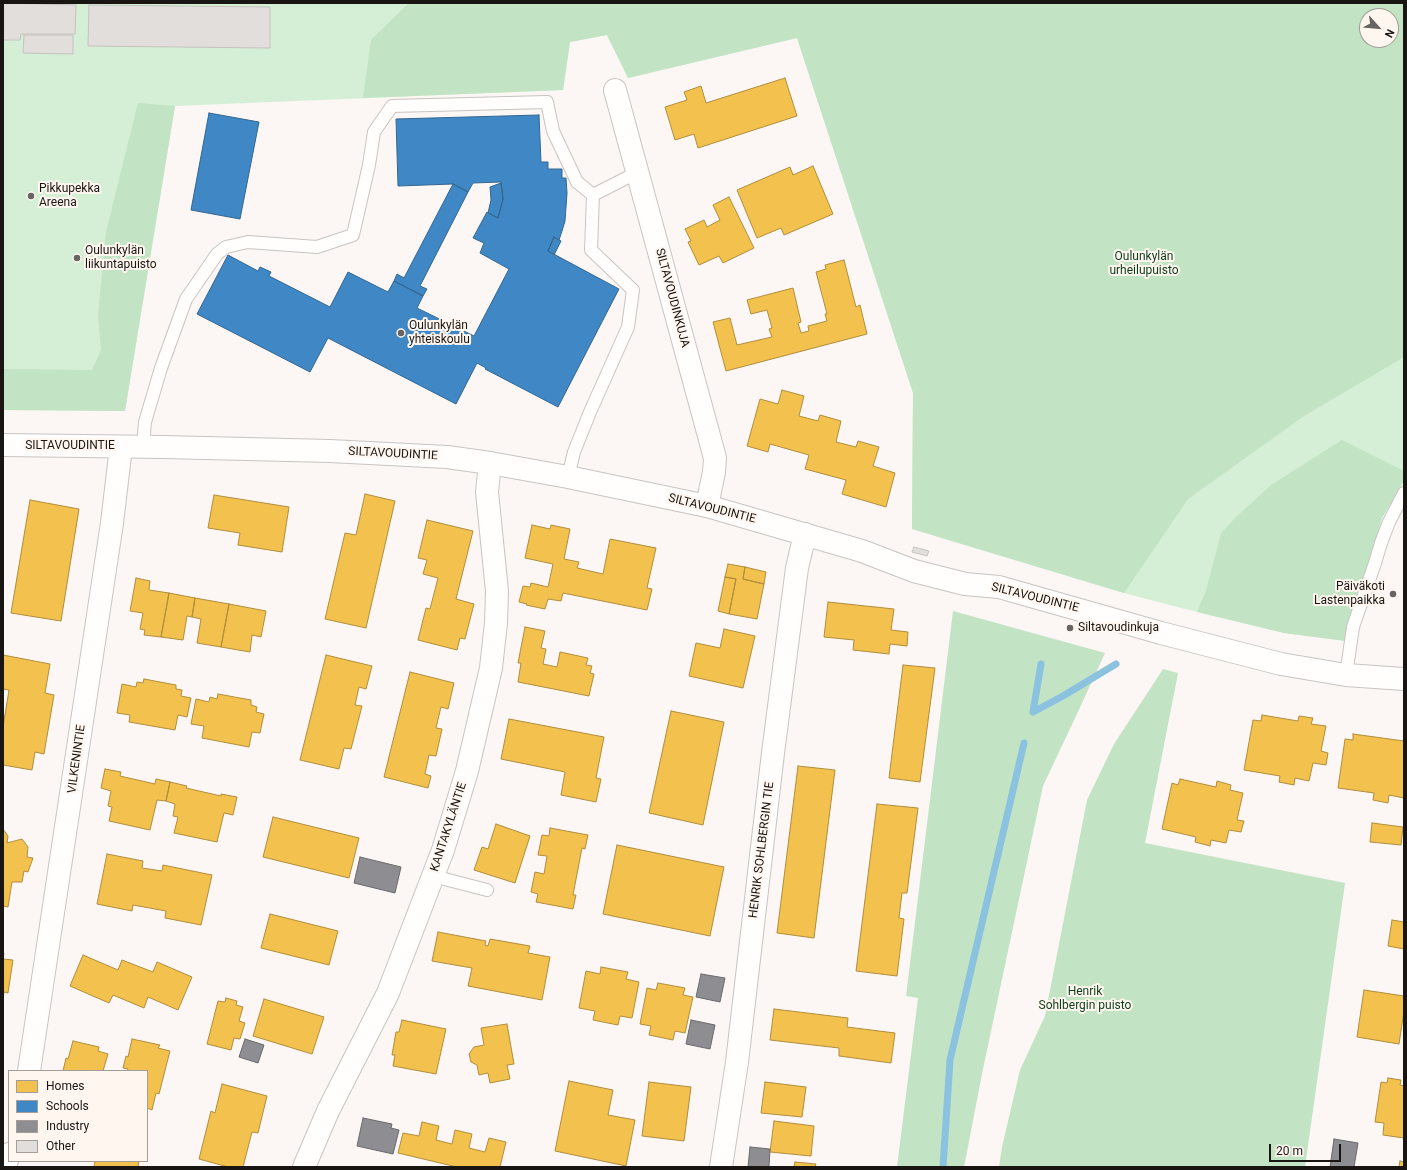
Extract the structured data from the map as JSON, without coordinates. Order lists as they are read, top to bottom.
{
  "streets": {
    "street": [
      "SILTAVOUDINKUJA",
      "SILTAVOUDINTIE",
      "VILKENINTIE",
      "KANTAKYLÄNTIE",
      "HENRIK SOHLBERGIN TIE"
    ]
  },
  "crossings": [
    ["SILTAVOUDINKUJA", "SILTAVOUDINTIE"],
    ["SILTAVOUDINTIE", "VILKENINTIE"],
    ["SILTAVOUDINTIE", "KANTAKYLÄNTIE"],
    ["SILTAVOUDINTIE", "HENRIK SOHLBERGIN TIE"]
  ],
  "parks": ["Oulunkylän urheilupuisto", "Henrik Sohlbergin puisto"],
  "places": [
    "Pikkupekka Areena",
    "Oulunkylän liikuntapuisto",
    "Oulunkylän yhteiskoulu",
    "Päiväkoti Lastenpaikka",
    "Siltavoudinkuja"
  ],
  "legend": [
    "Homes",
    "Schools",
    "Industry",
    "Other"
  ],
  "scale_bar": "20 m",
  "north": "bottom right"
}
